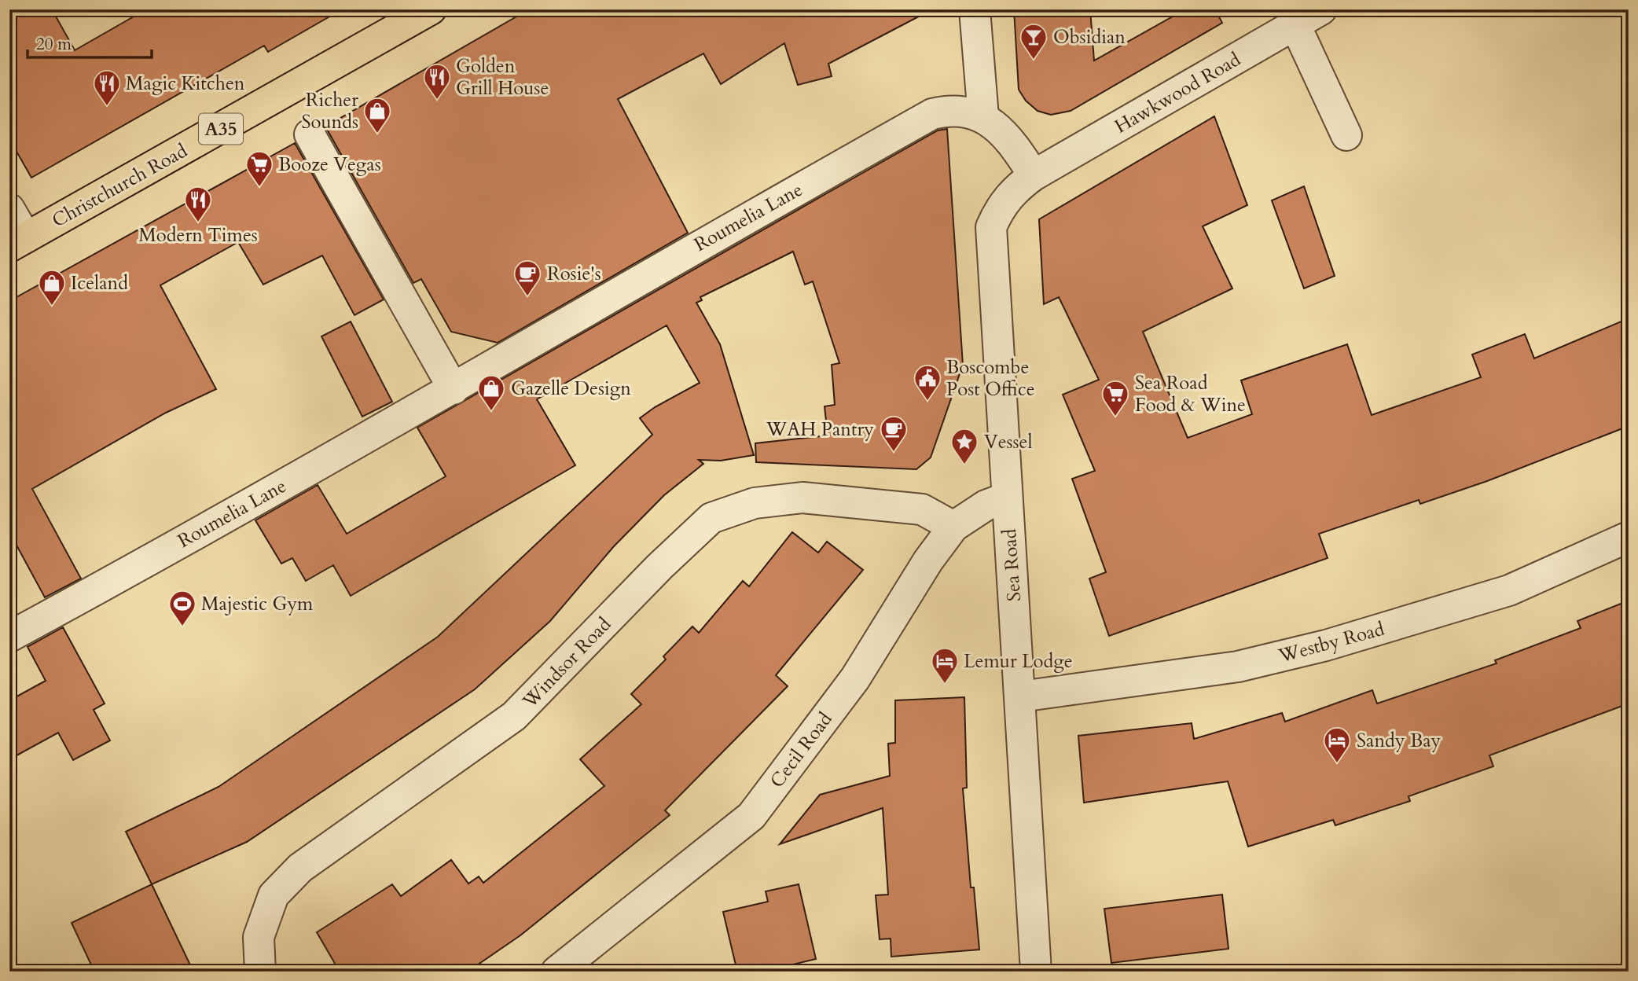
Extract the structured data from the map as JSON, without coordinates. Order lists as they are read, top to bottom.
{
  "streets": {
    "main road": ["A35", "Christchurch Road"],
    "street": [
      "Hawkwood Road",
      "Roumelia Lane",
      "Sea Road",
      "Westby Road",
      "Windsor Road",
      "Cecil Road"
    ]
  },
  "crossings": [
    ["Hawkwood Road", "Roumelia Lane"],
    ["Hawkwood Road", "Sea Road"],
    ["Roumelia Lane", "Sea Road"],
    ["Sea Road", "Westby Road"],
    ["Sea Road", "Cecil Road"],
    ["Windsor Road", "Cecil Road"]
  ],
  "places": {
    "bar": ["Obsidian"],
    "restaurant": ["Golden Grill House", "Magic Kitchen", "Modern Times"],
    "shop": ["Richer Sounds", "Iceland", "Gazelle Design"],
    "supermarket": ["Booze Vegas", "Sea Road Food & Wine"],
    "cafe": ["Rosie's", "WAH Pantry"],
    "public building": ["Boscombe Post Office"],
    "place": ["Vessel"],
    "sports": ["Majestic Gym"],
    "hotel": ["Lemur Lodge", "Sandy Bay"]
  },
  "scale_bar": "20 m"
}
